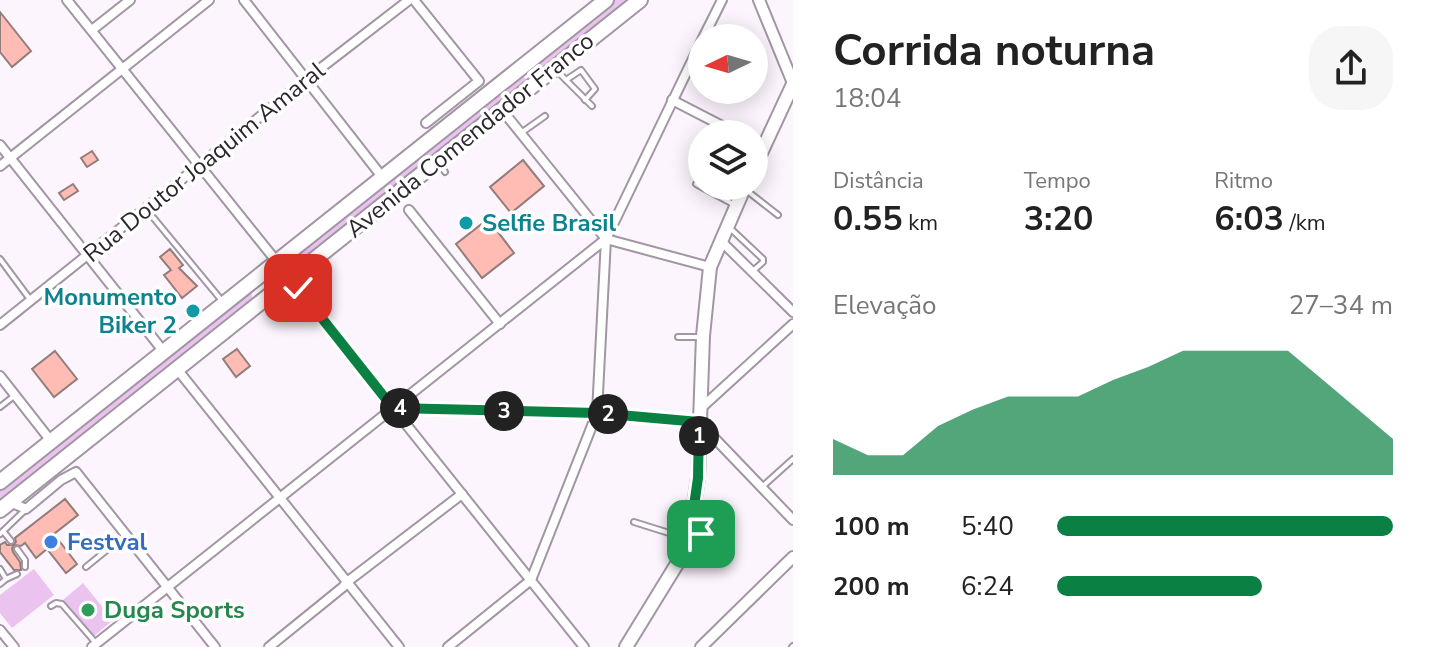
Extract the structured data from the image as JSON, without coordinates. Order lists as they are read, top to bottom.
{
  "streets": {
    "highway": ["Avenida Comendador Franco"],
    "street": ["Rua Doutor Joaquim Amaral"]
  },
  "places": [
    "Selfie Brasil",
    "Monumento Biker 2",
    "Festval",
    "Duga Sports"
  ],
  "north": "left",
  "page": {
    "heading": ["Corrida noturna", "18:04"],
    "stats": [
      ["Distância", "0.55 km"],
      ["Tempo", "3:20"],
      ["Ritmo", "6:03 /km"]
    ],
    "chart": ["Elevação", "27–34 m"],
    "pins": [
      "4",
      "3",
      "2",
      "1"
    ],
    "list": [
      {
        "name": "100 m",
        "note": "5:40"
      },
      {
        "name": "200 m",
        "note": "6:24"
      }
    ]
  }
}
